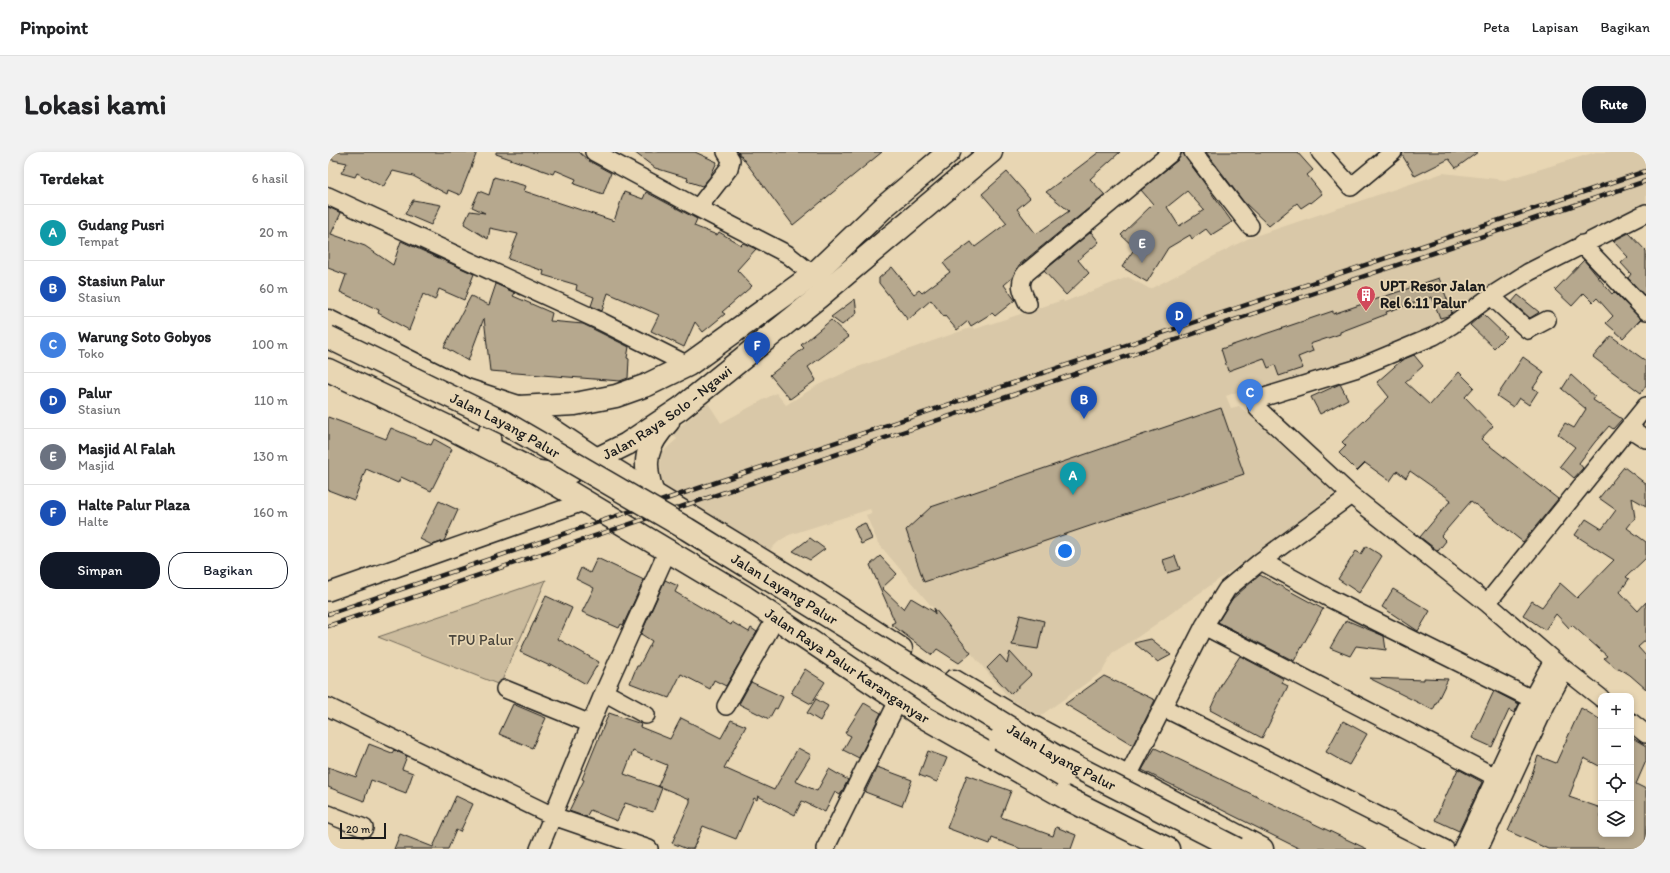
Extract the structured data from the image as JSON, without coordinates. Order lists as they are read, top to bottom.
{
  "streets": {
    "main road": ["Jalan Raya Solo - Ngawi", "Jalan Layang Palur", "Jalan Raya Palur Karanganyar"]
  },
  "crossings": [
    ["Jalan Raya Solo - Ngawi", "Jalan Raya Palur Karanganyar"]
  ],
  "parks": ["TPU Palur"],
  "places": {
    "building": ["UPT Resor Jalan Rel 6.11 Palur"]
  },
  "scale_bar": "20 m",
  "page": {
    "header": "Pinpoint",
    "nav": ["Peta", "Lapisan", "Bagikan"],
    "buttons": [
      "Rute",
      ["Simpan", "Bagikan"]
    ],
    "title": "Lokasi kami",
    "heading": ["Terdekat", "6 hasil"],
    "list": [
      {
        "mark": "A",
        "name": "Gudang Pusri",
        "note": "Tempat",
        "value": "20 m"
      },
      {
        "mark": "B",
        "name": "Stasiun Palur",
        "note": "Stasiun",
        "value": "60 m"
      },
      {
        "mark": "C",
        "name": "Warung Soto Gobyos",
        "note": "Toko",
        "value": "100 m"
      },
      {
        "mark": "D",
        "name": "Palur",
        "note": "Stasiun",
        "value": "110 m"
      },
      {
        "mark": "E",
        "name": "Masjid Al Falah",
        "note": "Masjid",
        "value": "130 m"
      },
      {
        "mark": "F",
        "name": "Halte Palur Plaza",
        "note": "Halte",
        "value": "160 m"
      }
    ],
    "pins": [
      "E",
      "D",
      "F",
      "C",
      "B",
      "A"
    ],
    "map_buttons": ["+", "−"],
    "scale": "20 m"
  }
}
